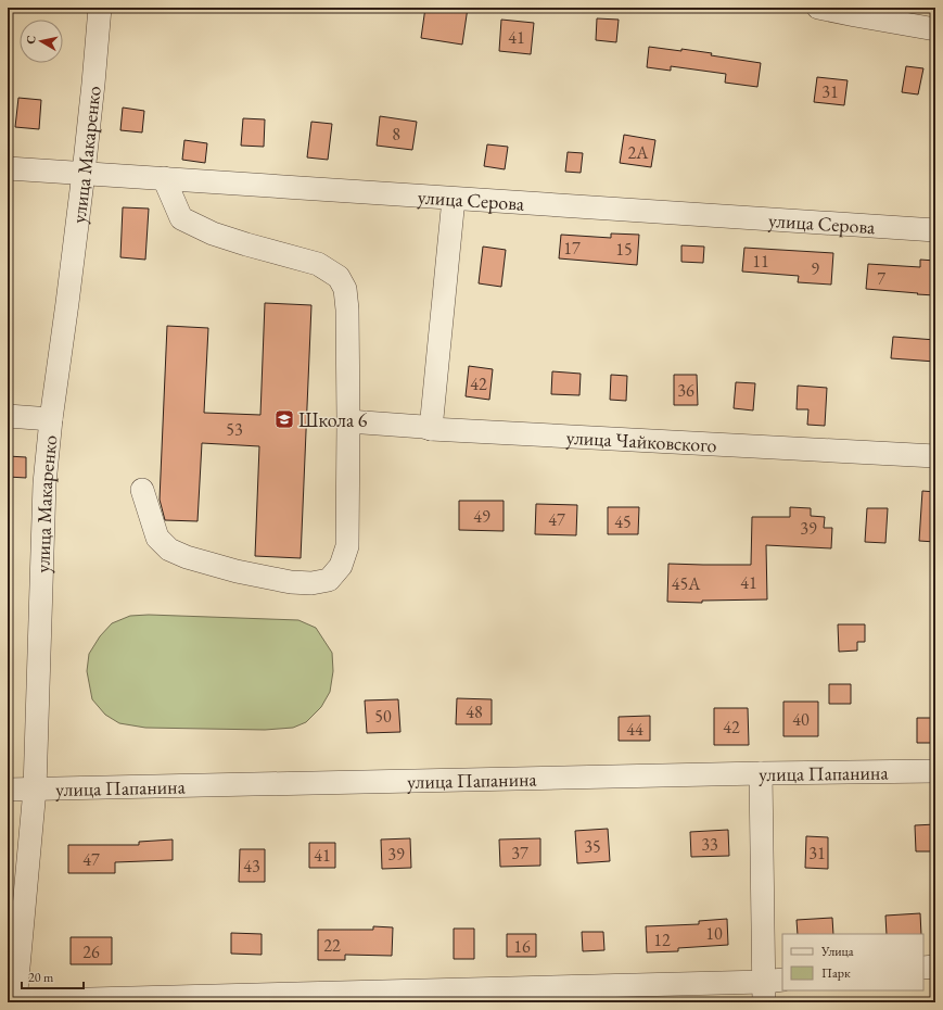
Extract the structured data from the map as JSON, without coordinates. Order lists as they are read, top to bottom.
{
  "streets": {
    "street": [
      "улица Макаренко",
      "улица Серова",
      "улица Чайковского",
      "улица Папанина"
    ]
  },
  "crossings": [
    ["улица Макаренко", "улица Серова"],
    ["улица Макаренко", "улица Папанина"]
  ],
  "places": {
    "school or university": ["Школа 6"]
  },
  "house_numbers": [
    "41",
    "31",
    "8",
    "2А",
    "17",
    "15",
    "11",
    "9",
    "7",
    "42",
    "36",
    "53",
    "49",
    "47",
    "45",
    "39",
    "41",
    "45А",
    "48",
    "50",
    "40",
    "42",
    "44",
    "33",
    "35",
    "37",
    "31",
    "39",
    "41",
    "47",
    "43",
    "10",
    "12",
    "22",
    "16",
    "26"
  ],
  "legend": ["Улица", "Парк"],
  "scale_bar": "20 m",
  "north": "left"
}
